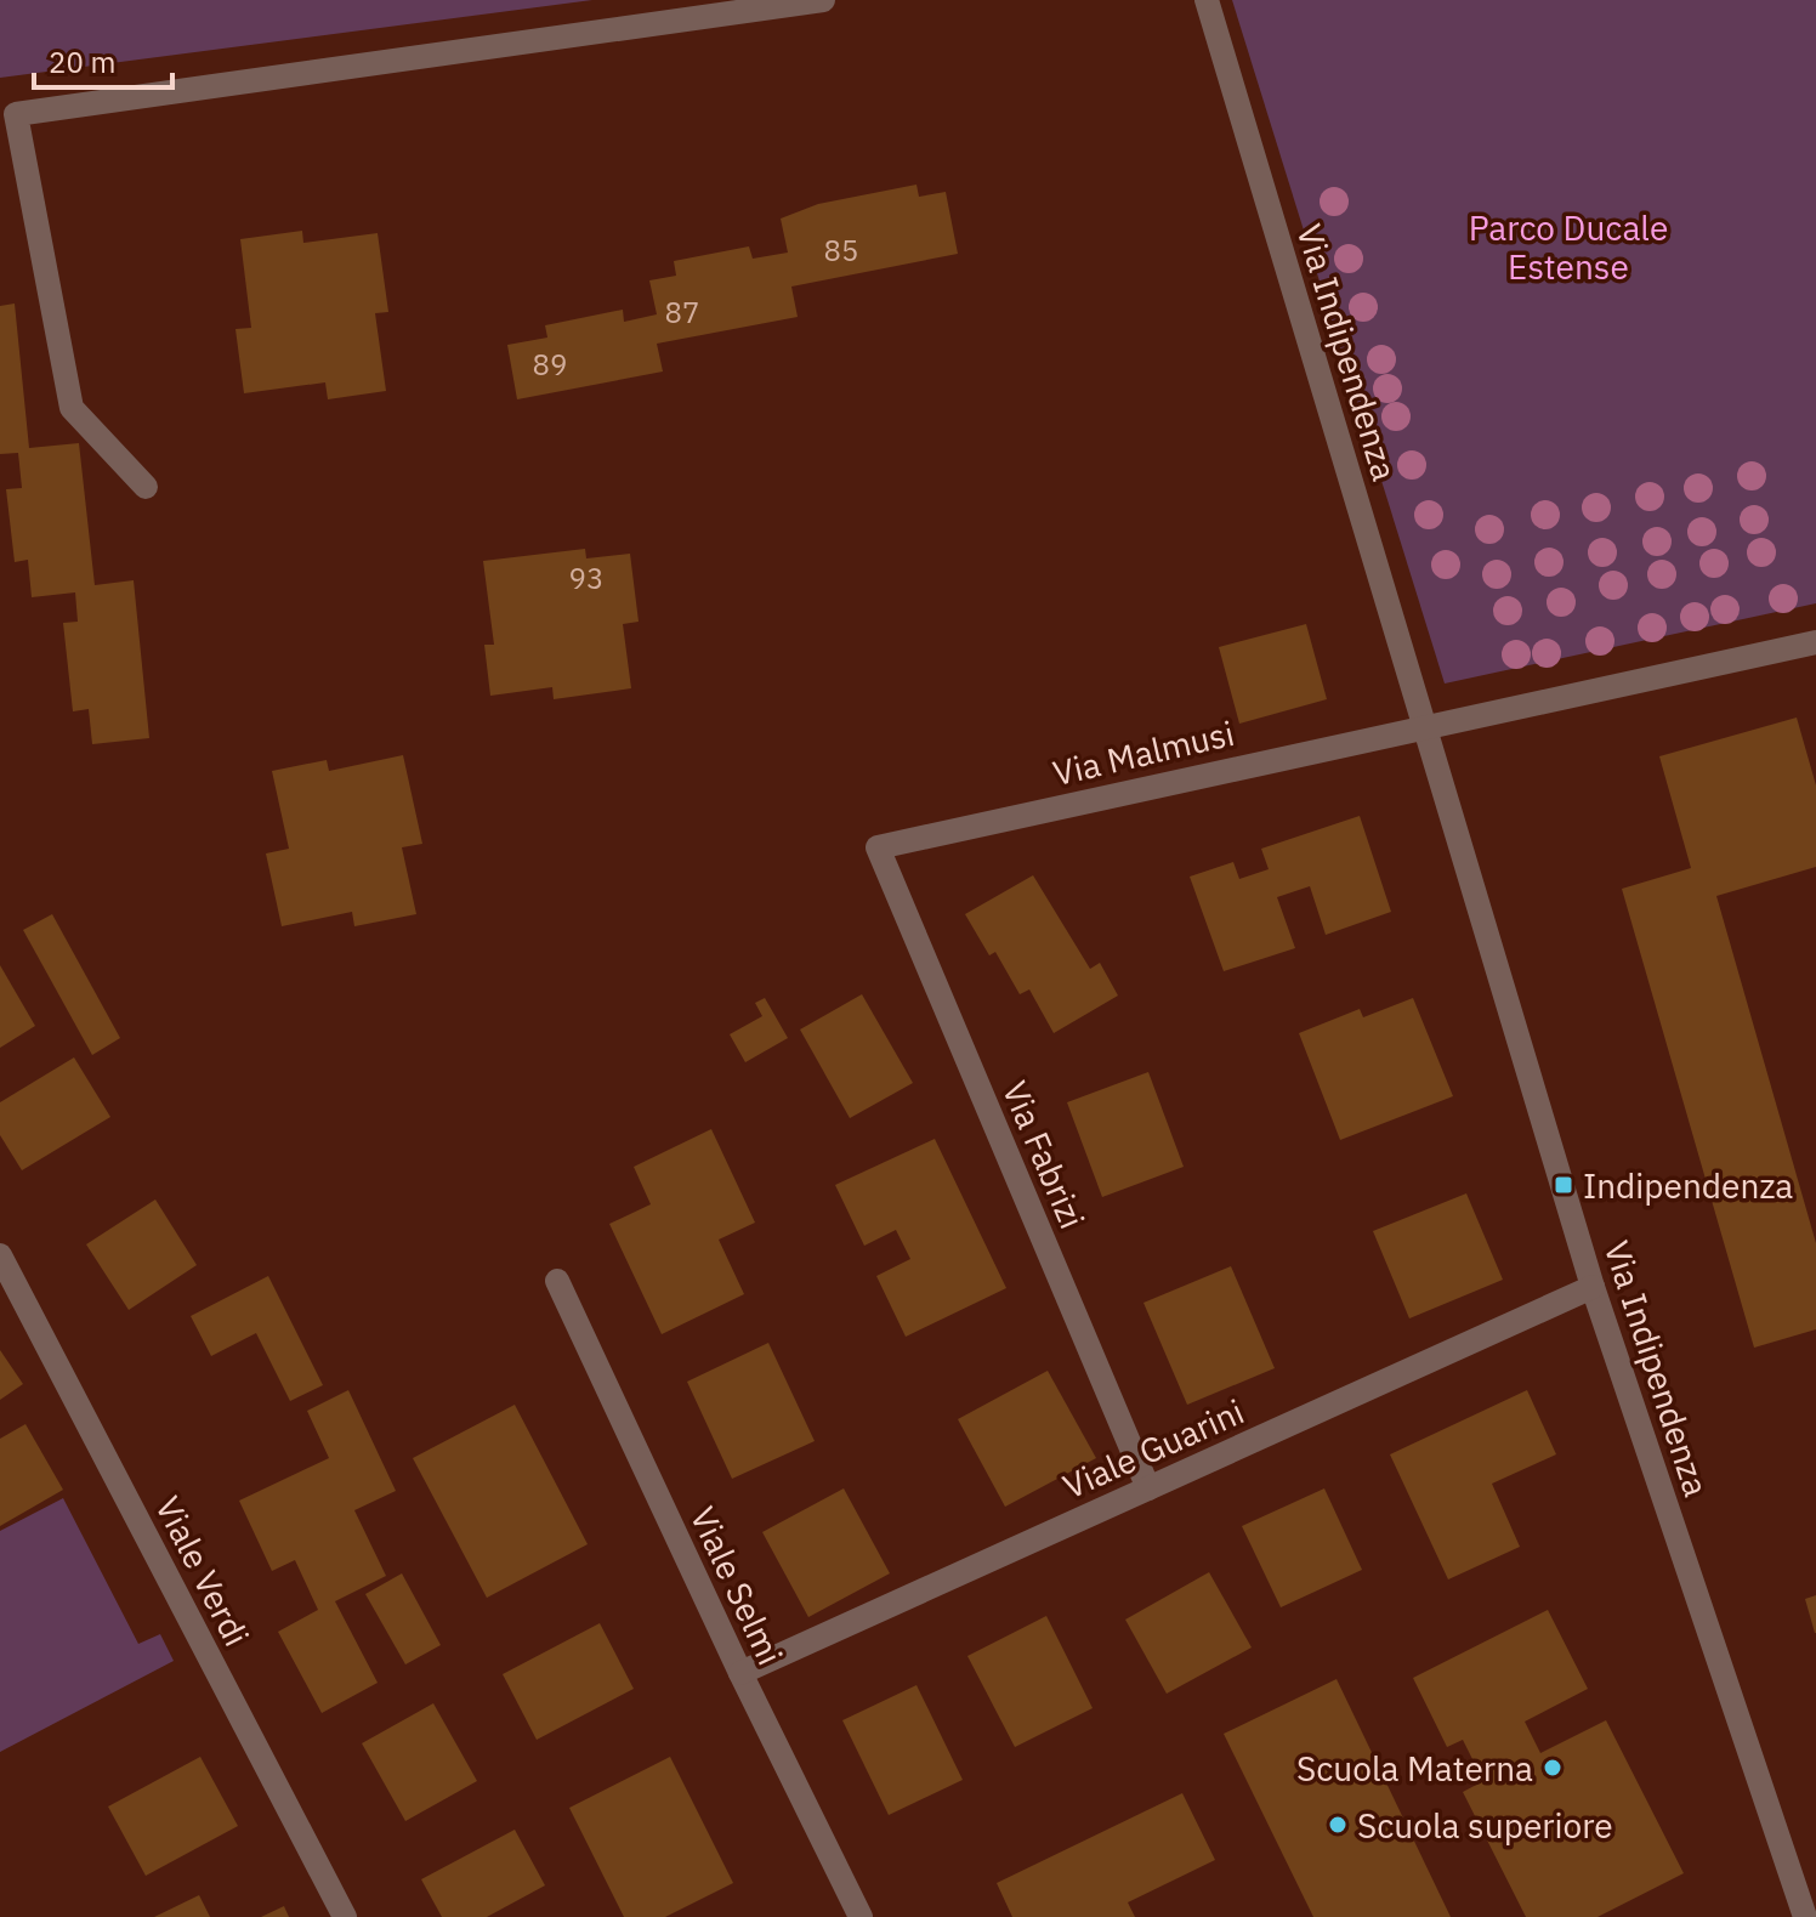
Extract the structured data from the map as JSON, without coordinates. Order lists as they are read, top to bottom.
{
  "streets": {
    "street": [
      "Via Indipendenza",
      "Via Malmusi",
      "Via Fabrizi",
      "Viale Guarini",
      "Viale Verdi",
      "Viale Selmi"
    ]
  },
  "crossings": [
    ["Via Indipendenza", "Via Malmusi"],
    ["Via Indipendenza", "Viale Guarini"],
    ["Via Malmusi", "Via Fabrizi"],
    ["Via Fabrizi", "Viale Guarini"],
    ["Viale Guarini", "Viale Selmi"]
  ],
  "parks": ["Parco Ducale Estense"],
  "places": {
    "transit": ["Indipendenza"],
    "other": ["Scuola Materna", "Scuola superiore"]
  },
  "house_numbers": [
    "85",
    "87",
    "89",
    "93"
  ],
  "scale_bar": "20 m"
}
